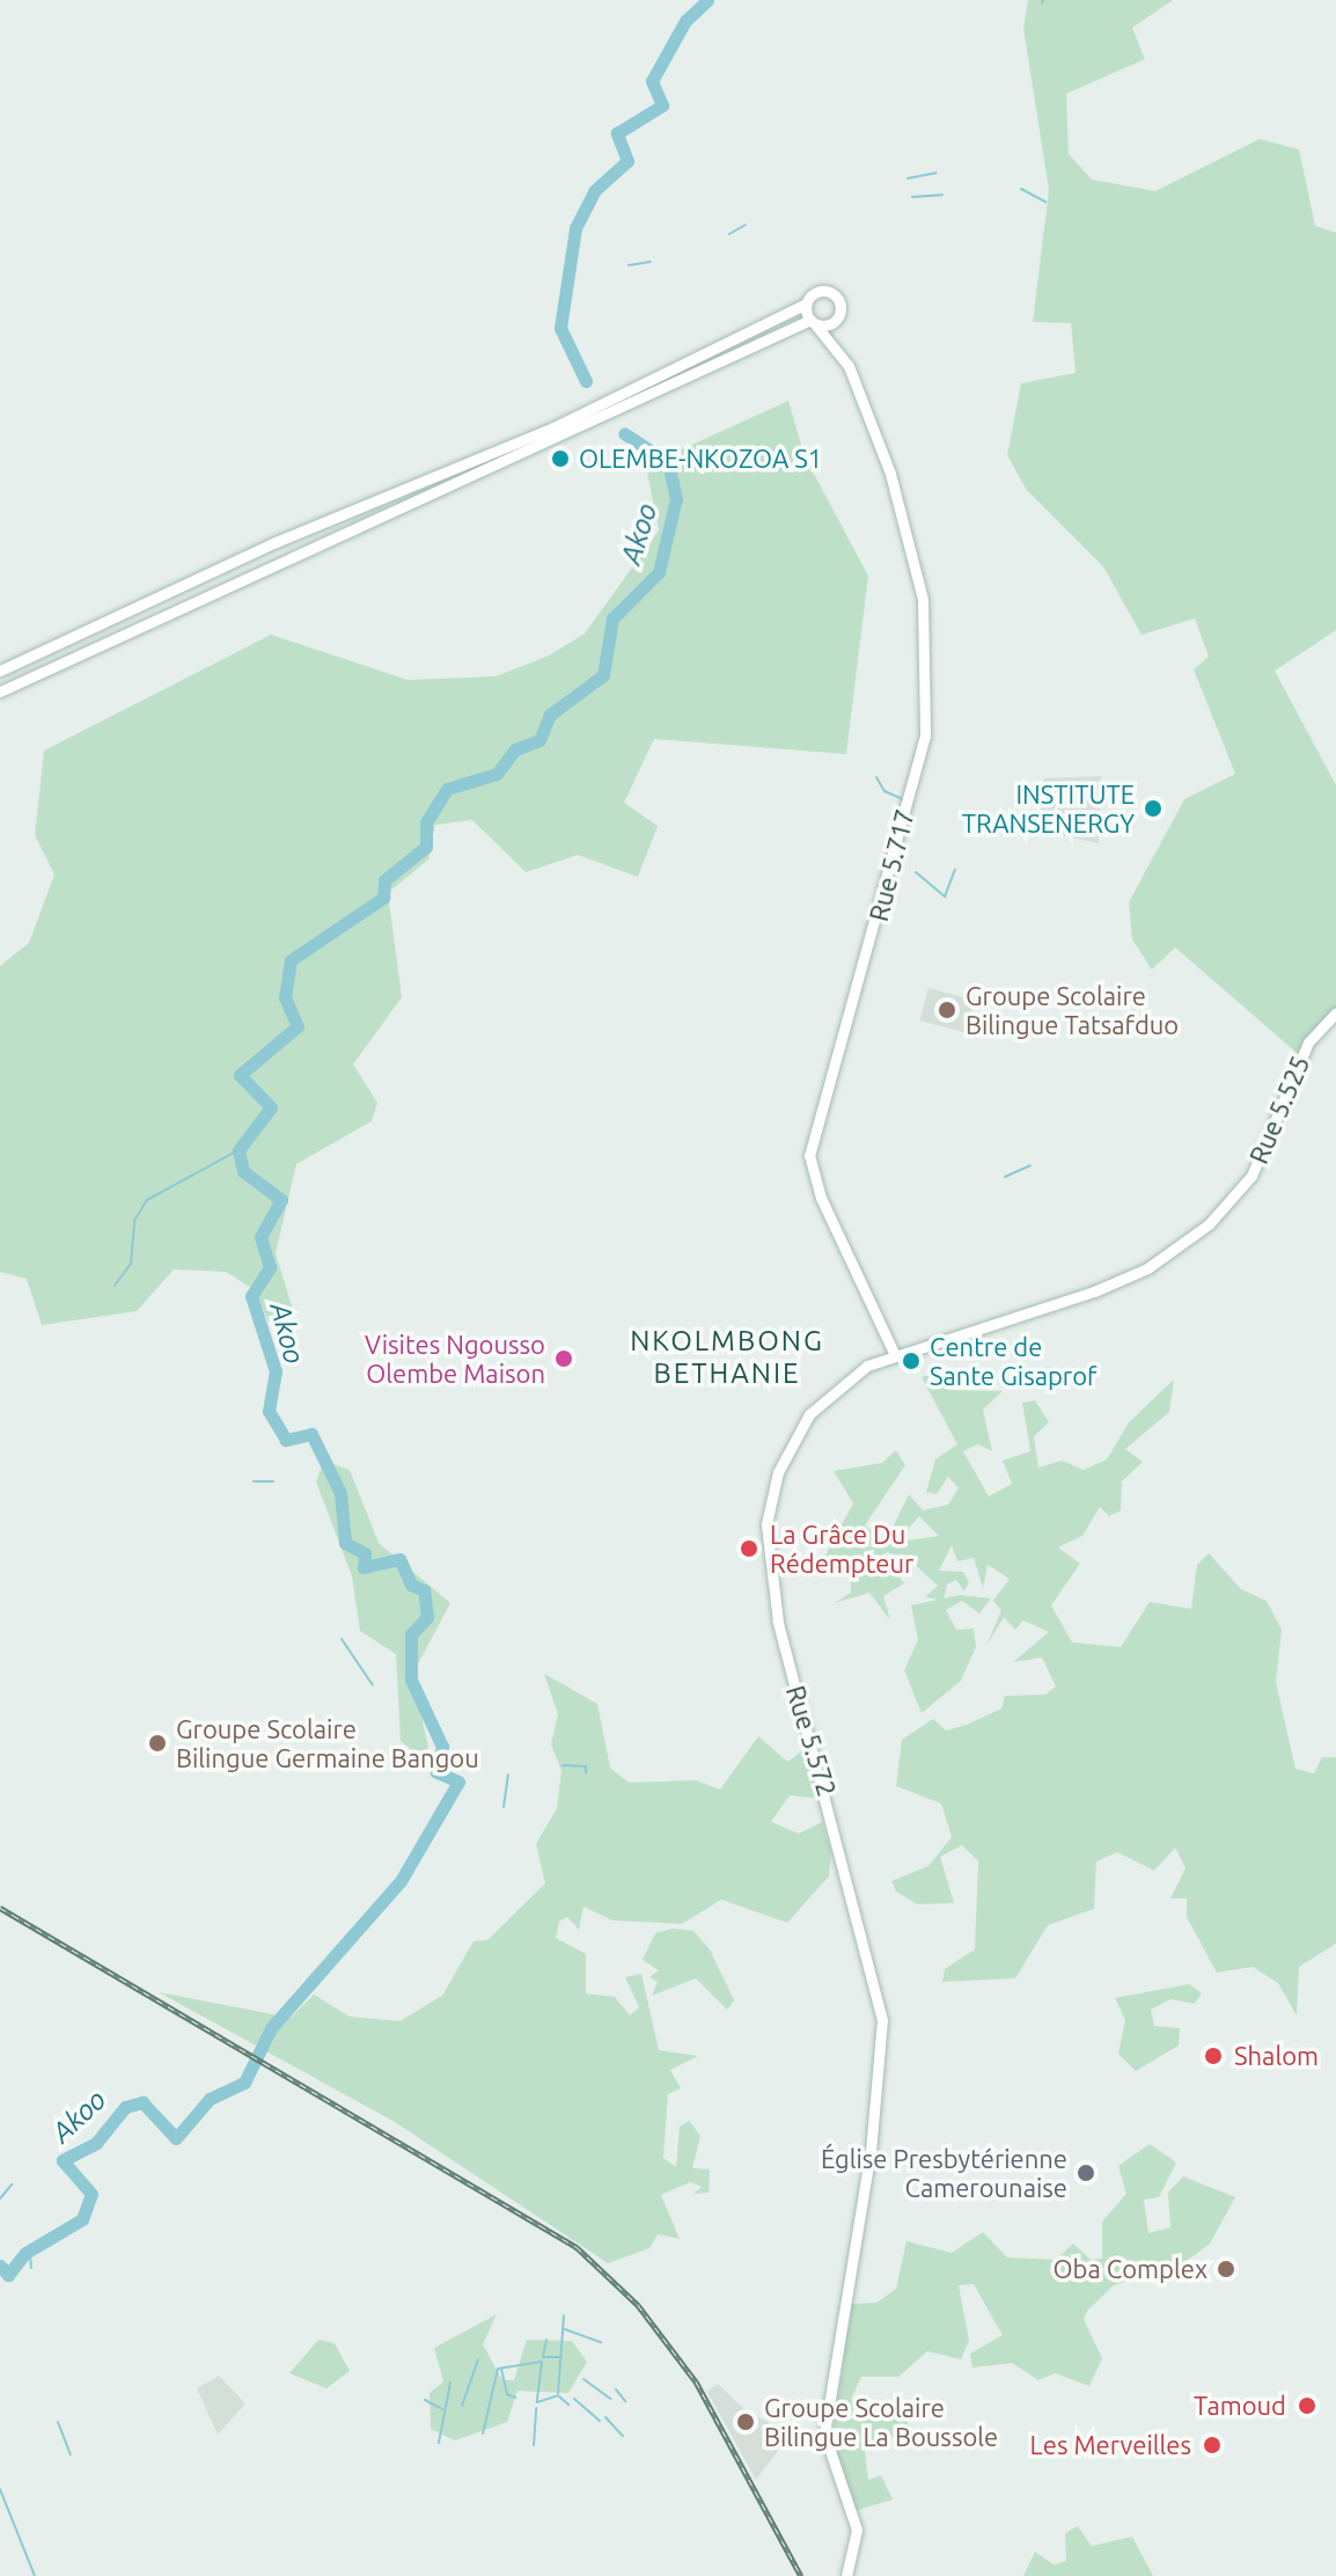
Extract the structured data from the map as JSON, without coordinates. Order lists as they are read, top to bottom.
{
  "streets": {
    "street": ["Rue 5.717", "Rue 5.525", "Rue 5.572"]
  },
  "crossings": [
    ["Rue 5.717", "Rue 5.572"],
    ["Rue 5.525", "Rue 5.572"]
  ],
  "districts": ["NKOLMBONG BETHANIE"],
  "water": ["Akoo"],
  "places": [
    "OLEMBE-NKOZOA S1",
    "INSTITUTE TRANSENERGY",
    "Groupe Scolaire Bilingue Tatsafduo",
    "Visites Ngousso Olembe Maison",
    "Centre de Sante Gisaprof",
    "La Grâce Du Rédempteur",
    "Groupe Scolaire Bilingue Germaine Bangou",
    "Shalom",
    "Église Presbytérienne Camerounaise",
    "Oba Complex",
    "Tamoud",
    "Groupe Scolaire Bilingue La Boussole",
    "Les Merveilles"
  ]
}
